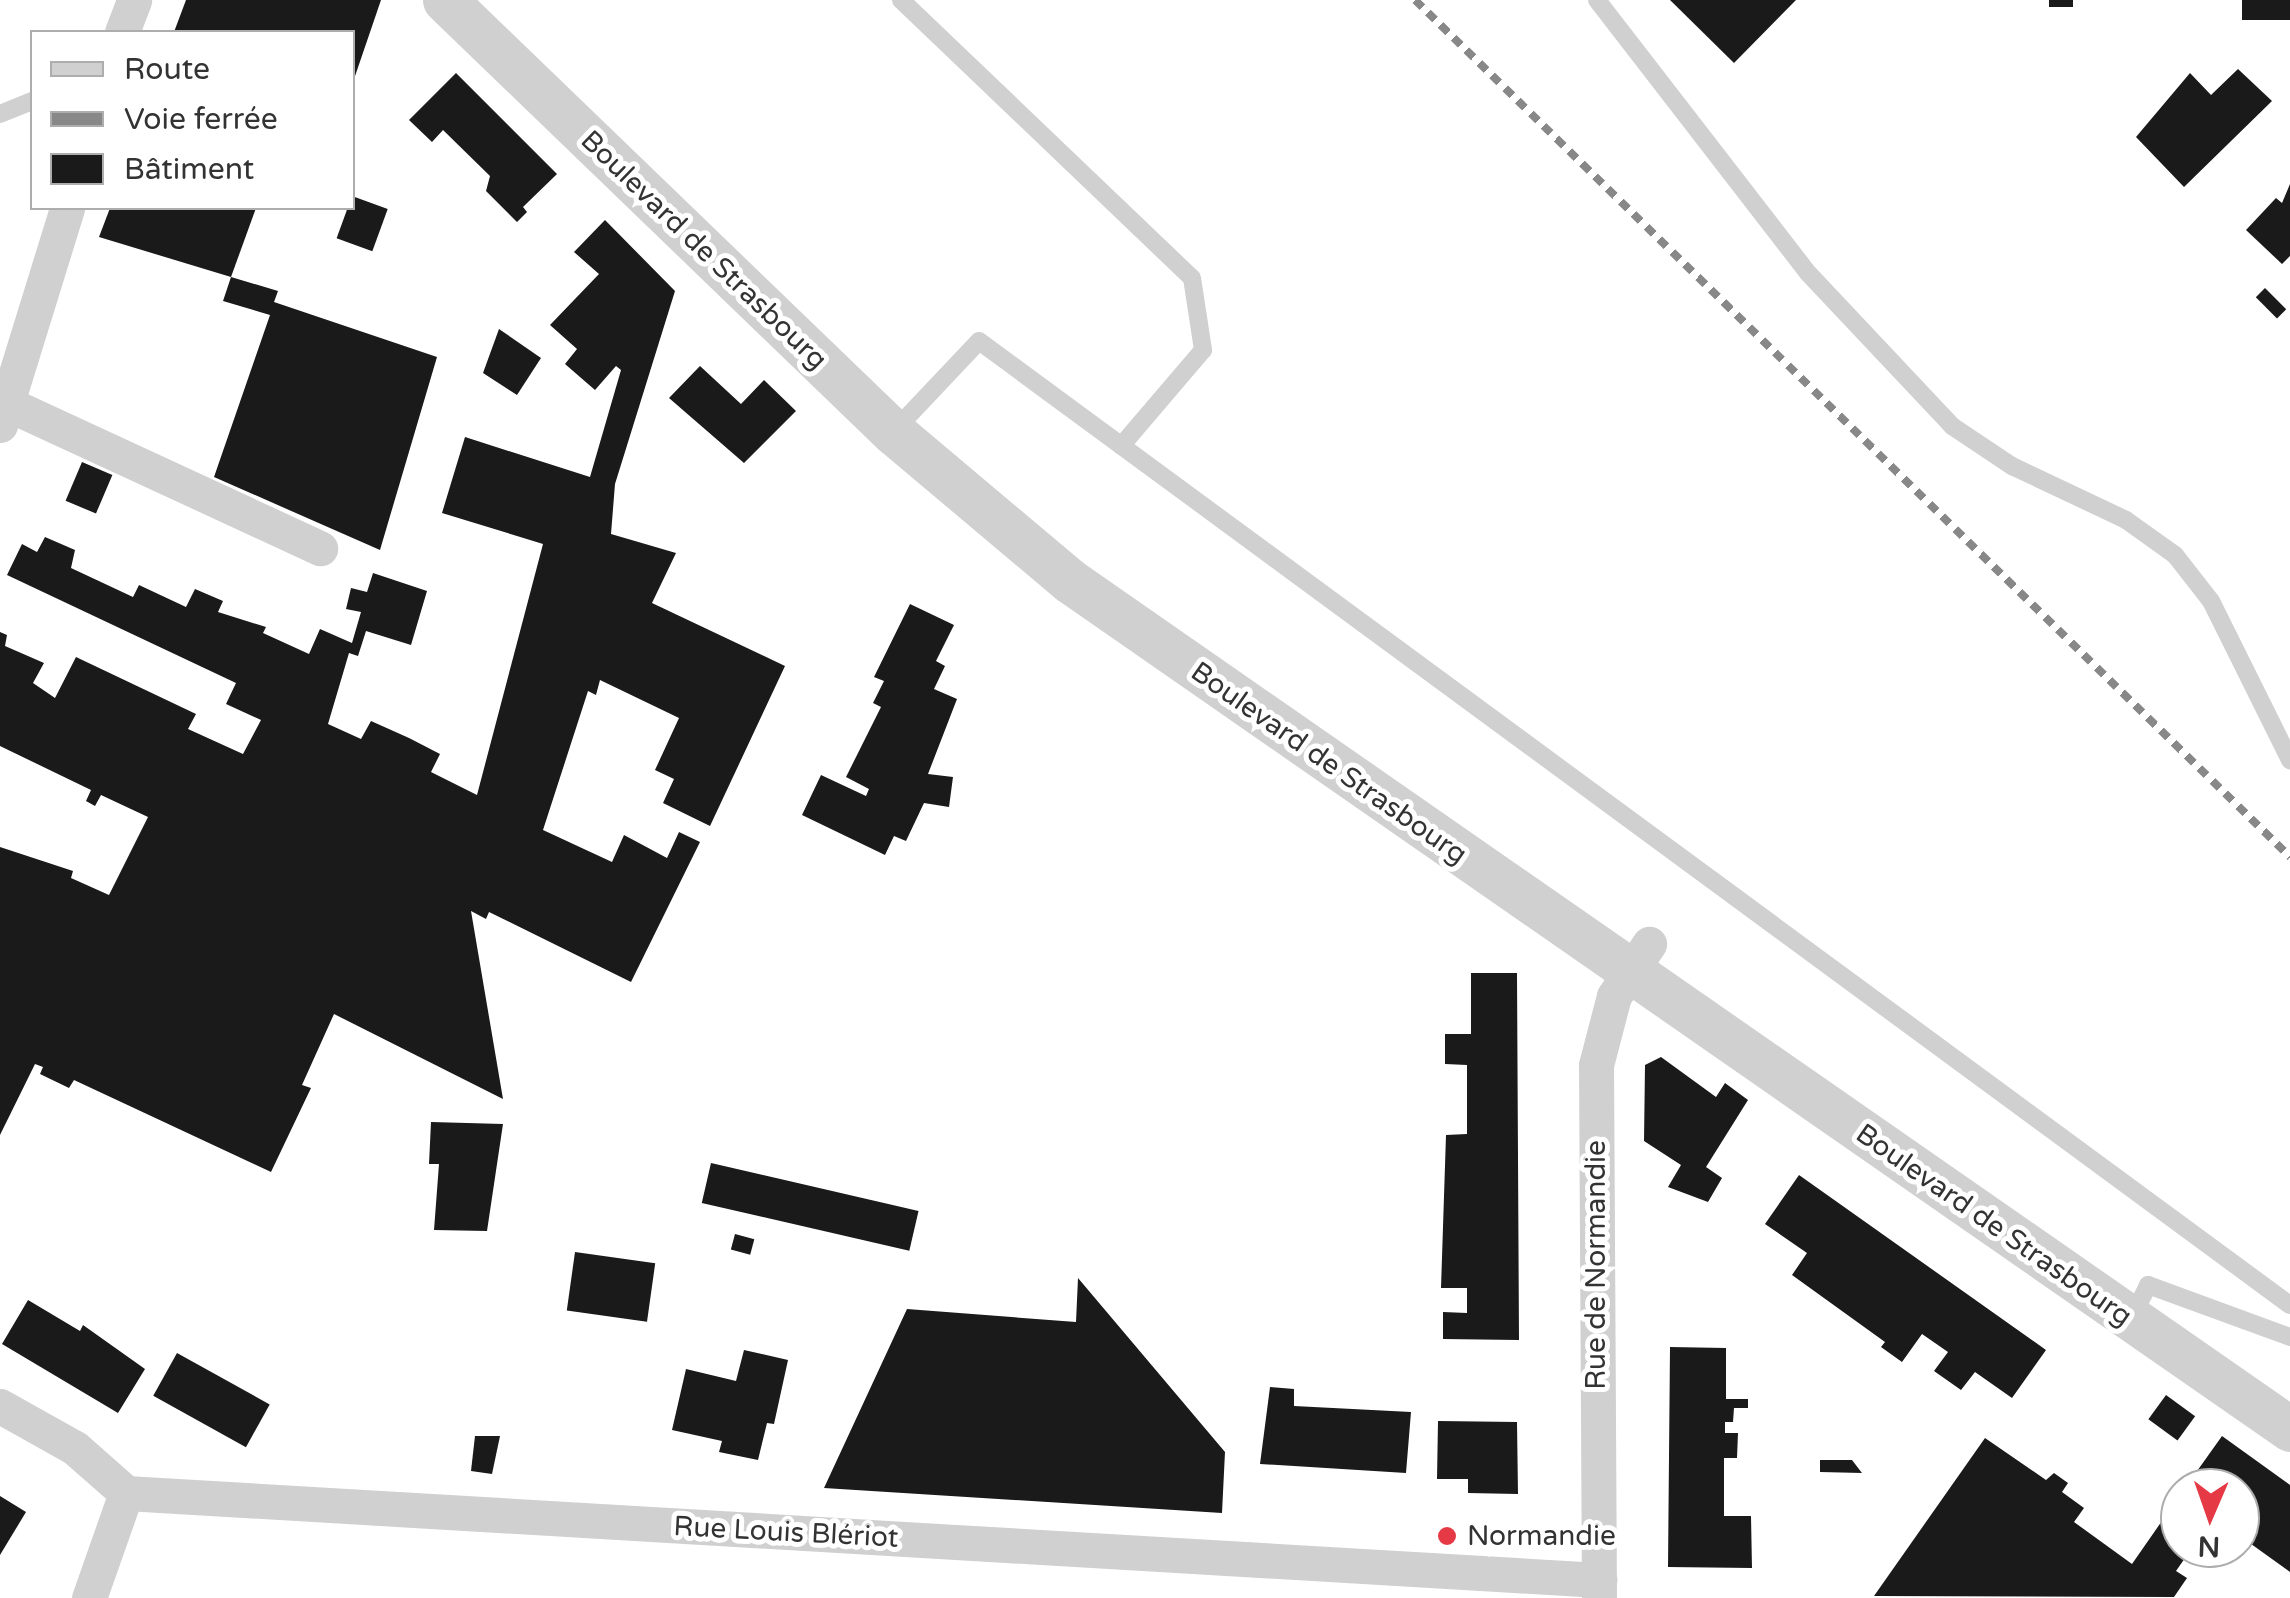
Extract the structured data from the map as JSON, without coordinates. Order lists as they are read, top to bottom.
{
  "streets": {
    "street": ["Boulevard de Strasbourg", "Rue de Normandie", "Rue Louis Blériot"]
  },
  "crossings": [
    ["Boulevard de Strasbourg", "Rue de Normandie"],
    ["Rue de Normandie", "Rue Louis Blériot"]
  ],
  "places": ["Normandie"],
  "legend": ["Route", "Voie ferrée", "Bâtiment"],
  "north": "bottom"
}
